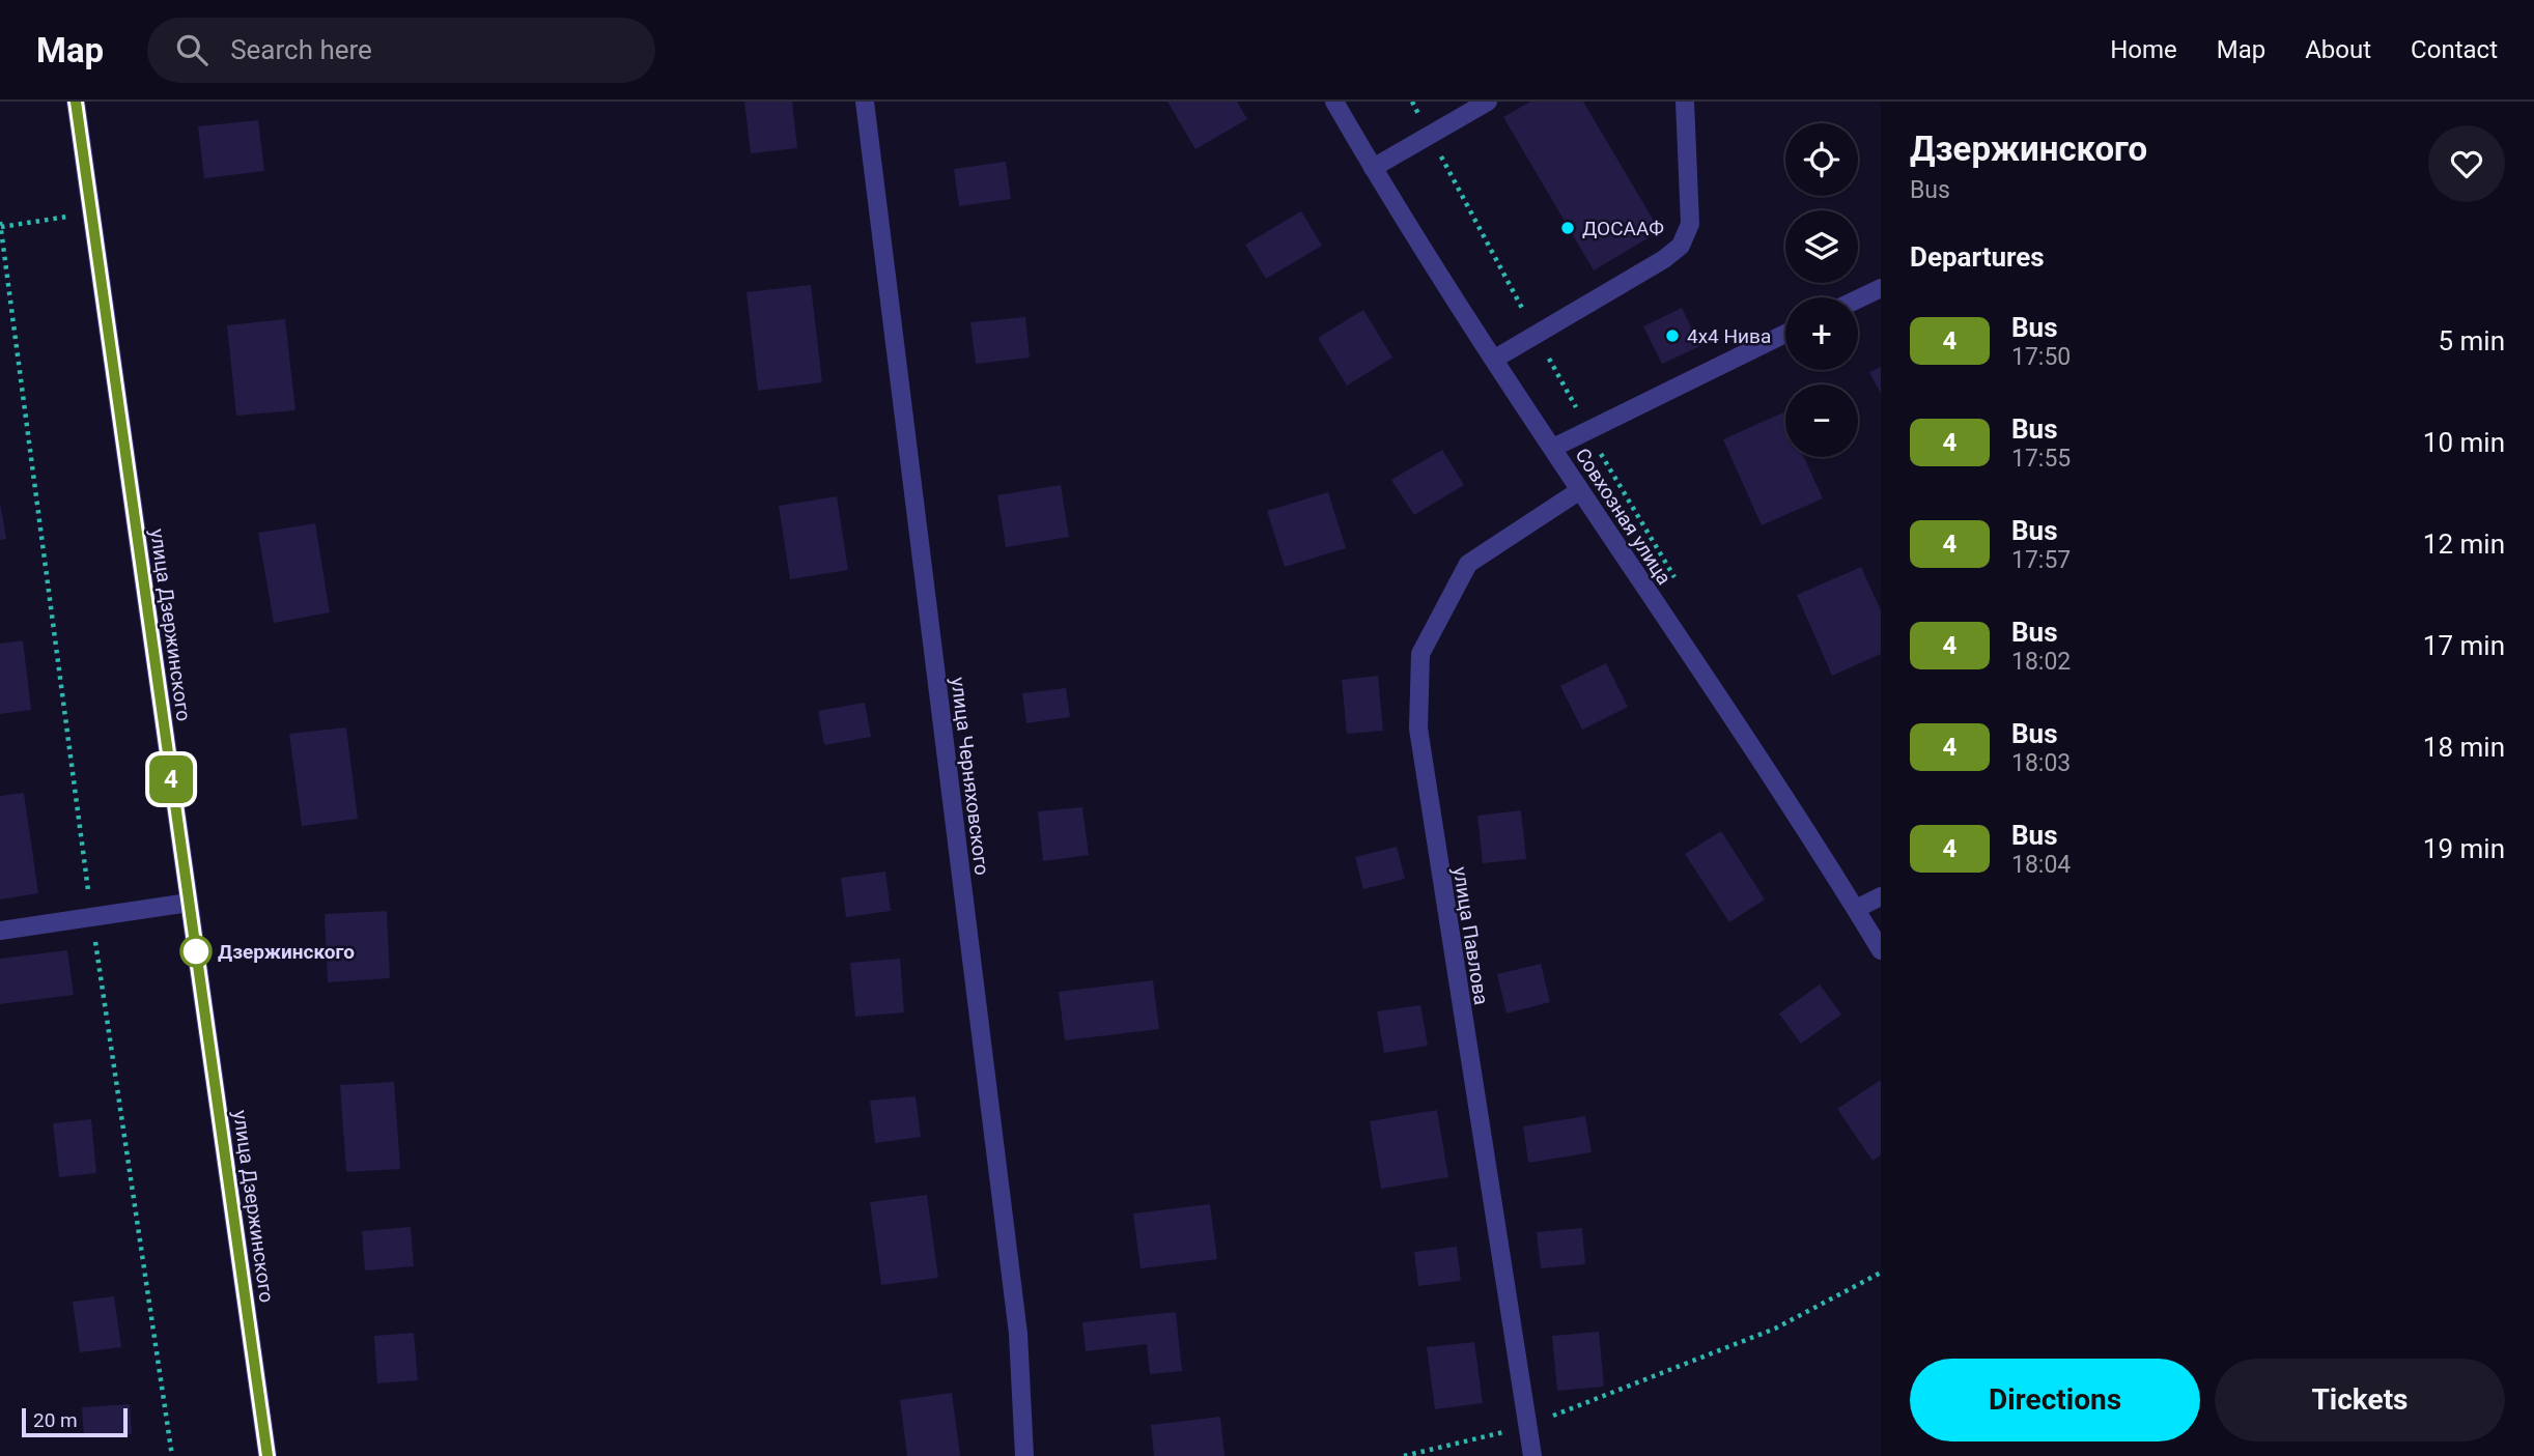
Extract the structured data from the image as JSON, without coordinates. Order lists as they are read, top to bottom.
{
  "streets": {
    "street": [
      "Совхозная улица",
      "улица Дзержинского",
      "улица Черняховского",
      "улица Павлова"
    ]
  },
  "crossings": [
    ["Совхозная улица", "улица Павлова"]
  ],
  "places": ["ДОСААФ", "4x4 Нива", "Дзержинского"],
  "lines": ["bus line 4"],
  "scale_bar": "20 m",
  "page": {
    "header": "Map",
    "search": "Search here",
    "nav": [
      "Home",
      "Map",
      "About",
      "Contact"
    ],
    "on_map": "4",
    "heading": [
      ["Дзержинского", "Bus"],
      "Departures"
    ],
    "map_buttons": ["+", "−"],
    "list": [
      {
        "mark": "4",
        "name": "Bus",
        "note": "17:50",
        "value": "5 min"
      },
      {
        "mark": "4",
        "name": "Bus",
        "note": "17:55",
        "value": "10 min"
      },
      {
        "mark": "4",
        "name": "Bus",
        "note": "17:57",
        "value": "12 min"
      },
      {
        "mark": "4",
        "name": "Bus",
        "note": "18:02",
        "value": "17 min"
      },
      {
        "mark": "4",
        "name": "Bus",
        "note": "18:03",
        "value": "18 min"
      },
      {
        "mark": "4",
        "name": "Bus",
        "note": "18:04",
        "value": "19 min"
      }
    ],
    "buttons": ["Directions", "Tickets"],
    "scale": "20 m"
  }
}
